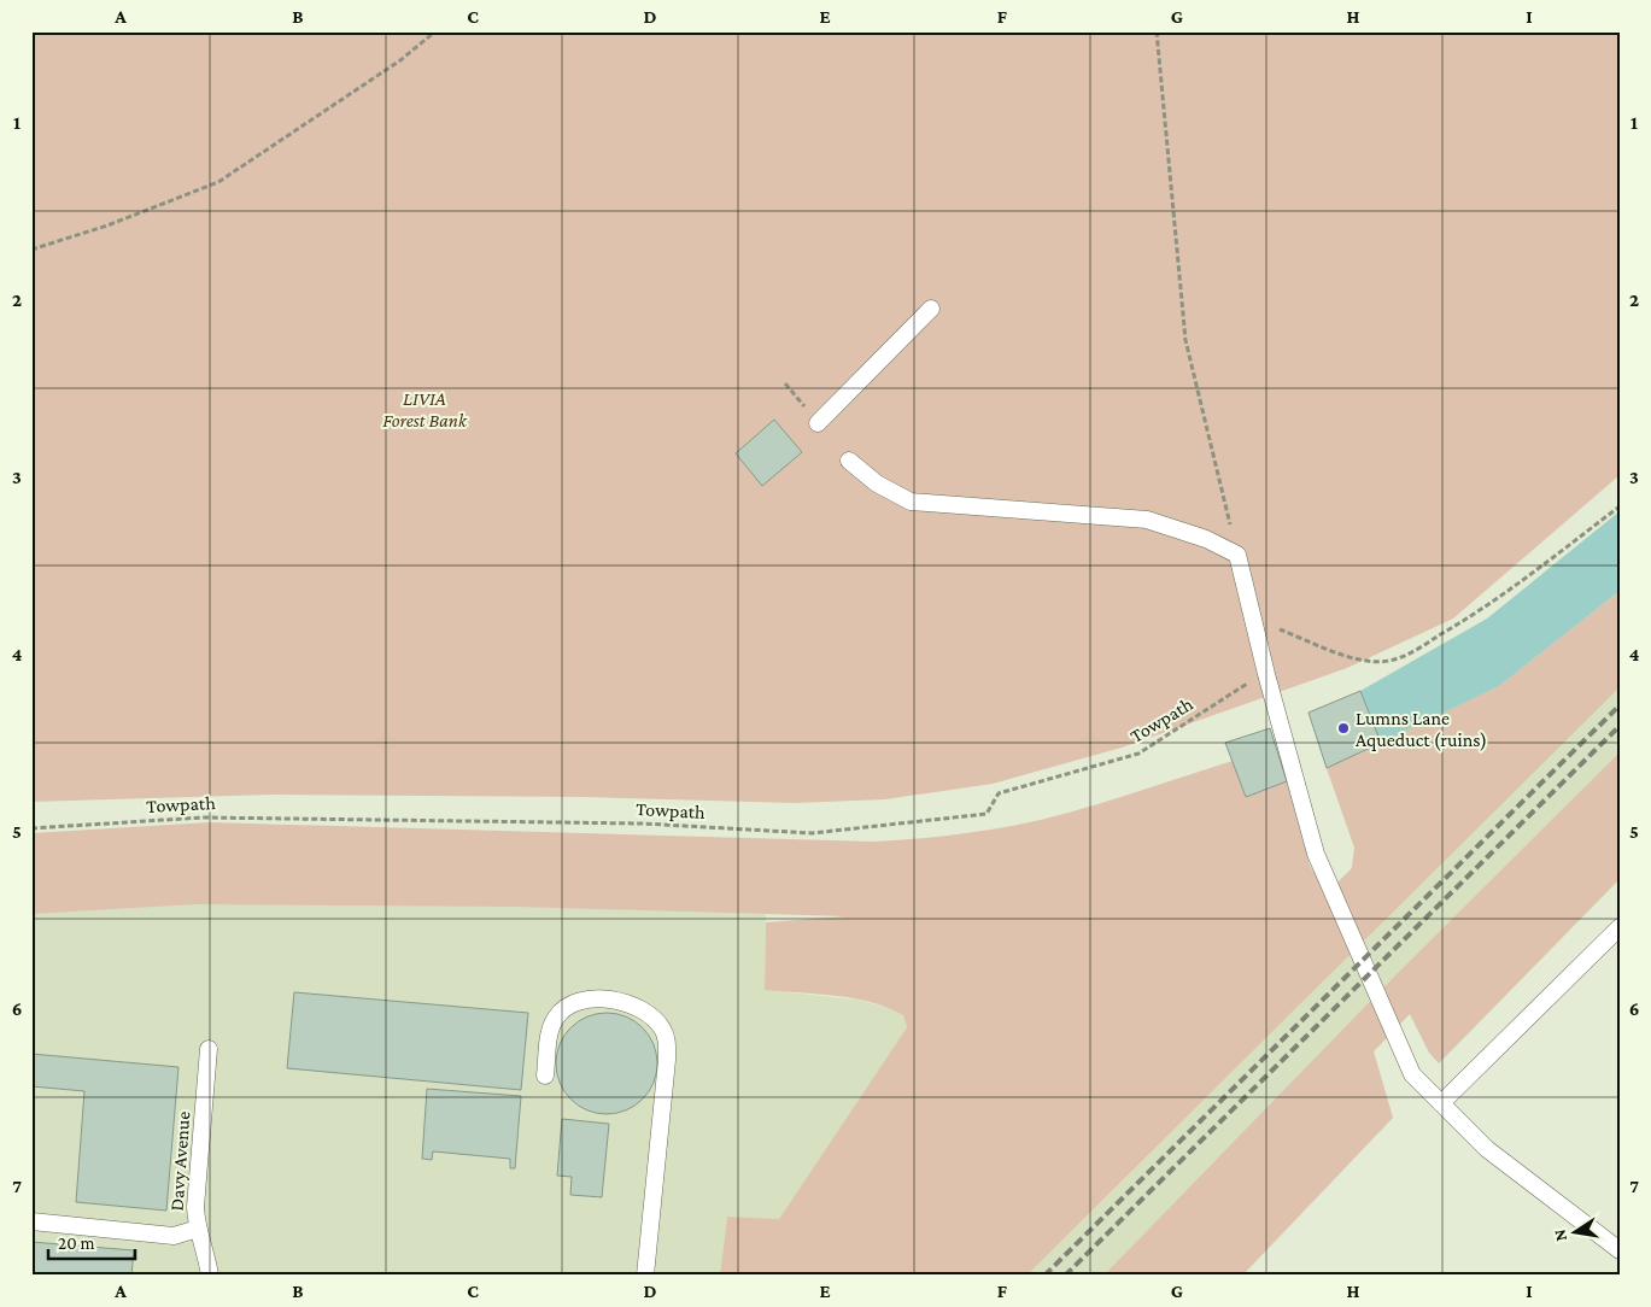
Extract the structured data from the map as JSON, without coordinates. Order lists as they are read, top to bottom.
{
  "streets": {
    "lane": ["Davy Avenue"],
    "path": ["Towpath"]
  },
  "parks": ["LIVIA Forest Bank"],
  "places": ["Lumns Lane Aqueduct (ruins)"],
  "scale_bar": "20 m",
  "north": "left",
  "grid": {
    "columns": [
      "A",
      "B",
      "C",
      "D",
      "E",
      "F",
      "G",
      "H",
      "I"
    ],
    "rows": [
      "1",
      "2",
      "3",
      "4",
      "5",
      "6",
      "7"
    ]
  }
}
